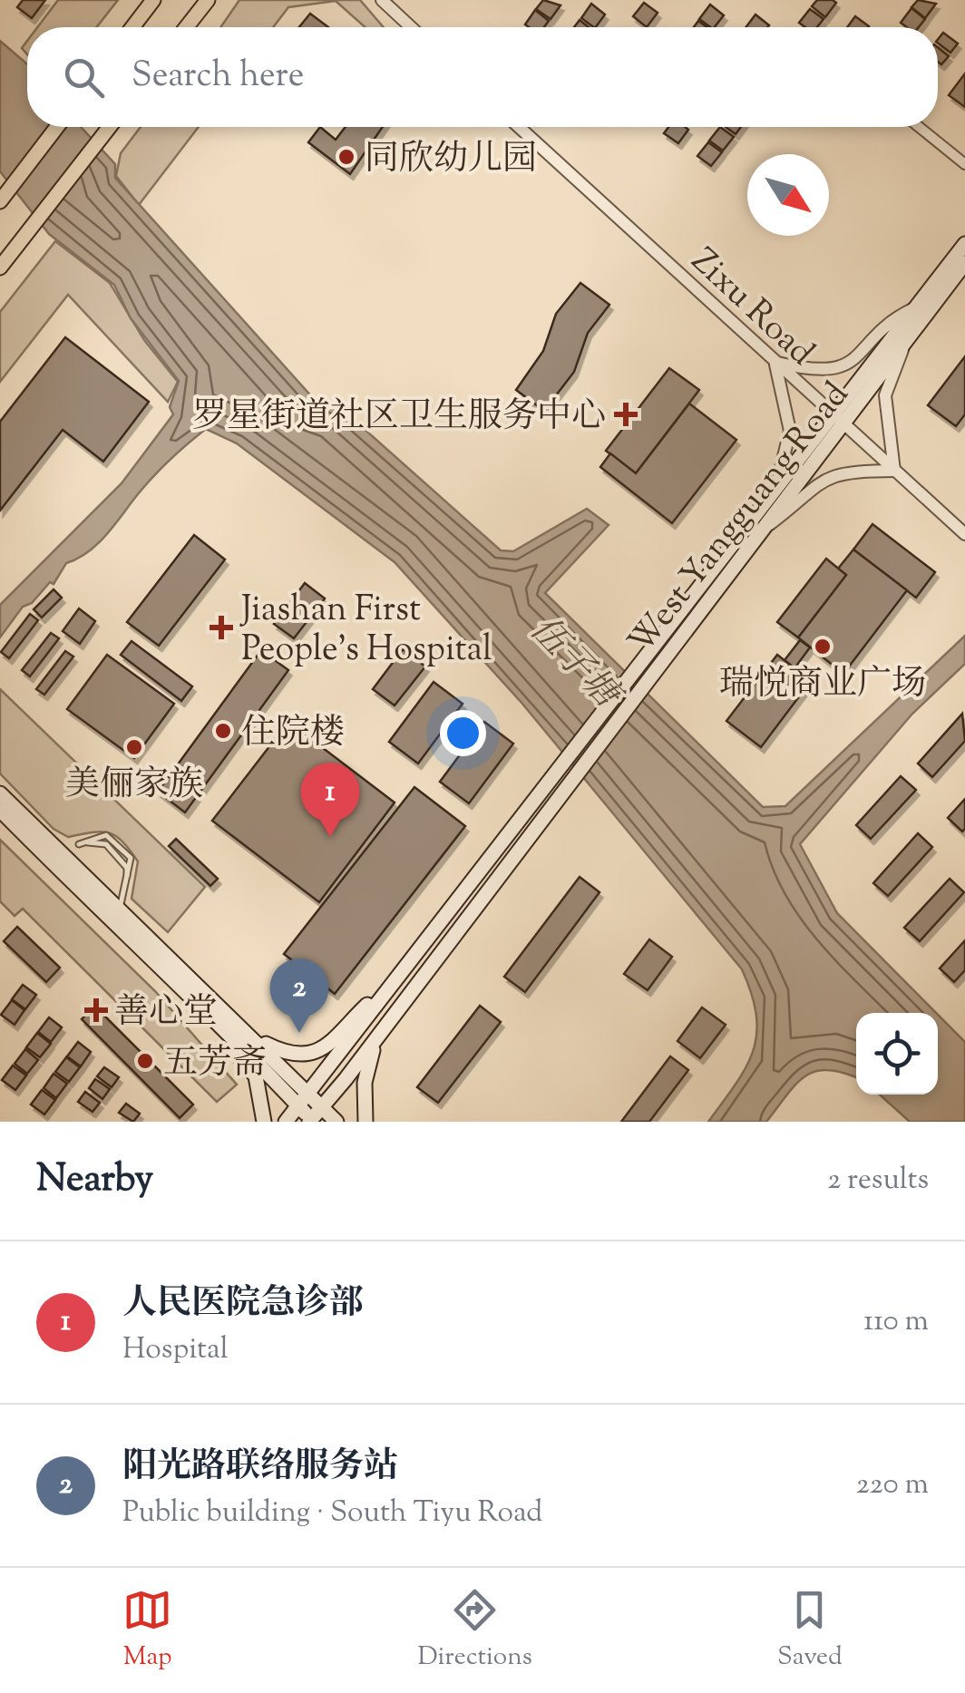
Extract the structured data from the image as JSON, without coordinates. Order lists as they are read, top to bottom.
{
  "streets": {
    "main road": ["West Yangguang Road"],
    "street": ["Zixu Road"]
  },
  "crossings": [
    ["Zixu Road", "West Yangguang Road"]
  ],
  "water": ["伍子塘"],
  "places": {
    "other": [
      "同欣幼儿园",
      "瑞悦商业广场",
      "住院楼",
      "美俪家族",
      "五芳斋"
    ],
    "health": ["罗星街道社区卫生服务中心", "Jiashan First People's Hospital", "善心堂"]
  },
  "north": "bottom right",
  "page": {
    "search": "Search here",
    "pins": ["1", "2"],
    "heading": ["Nearby", "2 results"],
    "list": [
      {
        "mark": "1",
        "name": "人民医院急诊部",
        "note": "Hospital",
        "value": "110 m"
      },
      {
        "mark": "2",
        "name": "阳光路联络服务站",
        "note": "Public building · South Tiyu Road",
        "value": "220 m"
      }
    ],
    "nav": ["Map", "Directions", "Saved"]
  }
}
